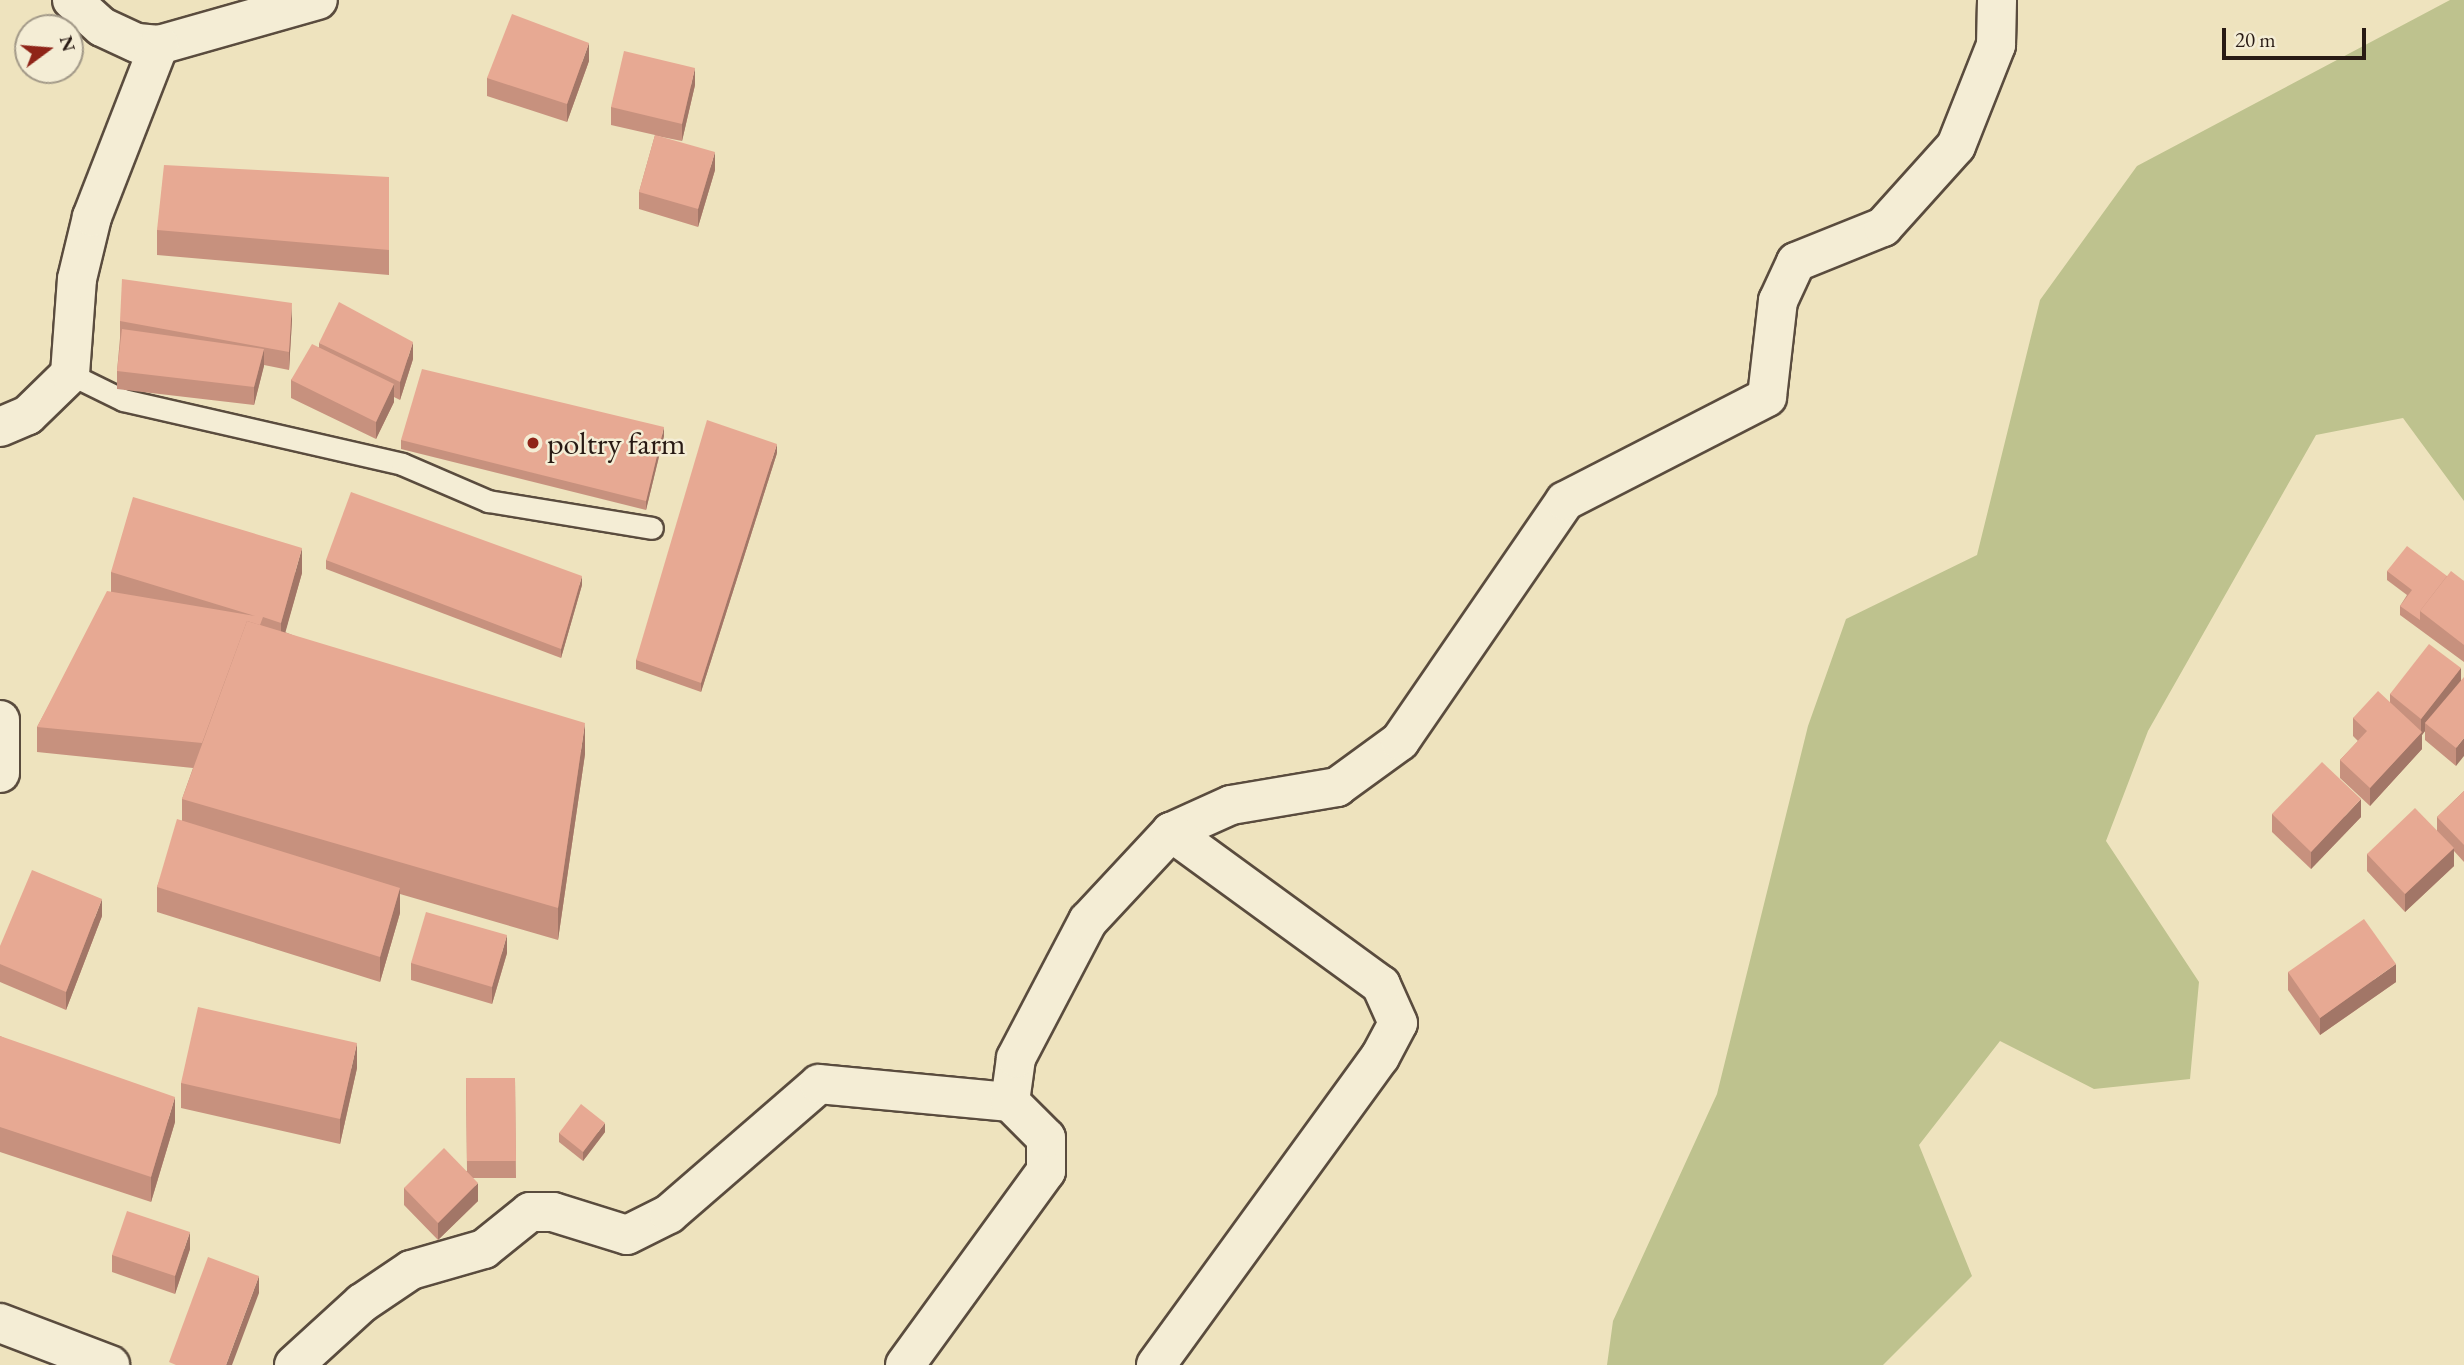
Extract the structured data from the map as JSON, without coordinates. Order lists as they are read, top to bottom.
{
  "places": ["poltry farm"],
  "scale_bar": "20 m",
  "north": "right"
}
